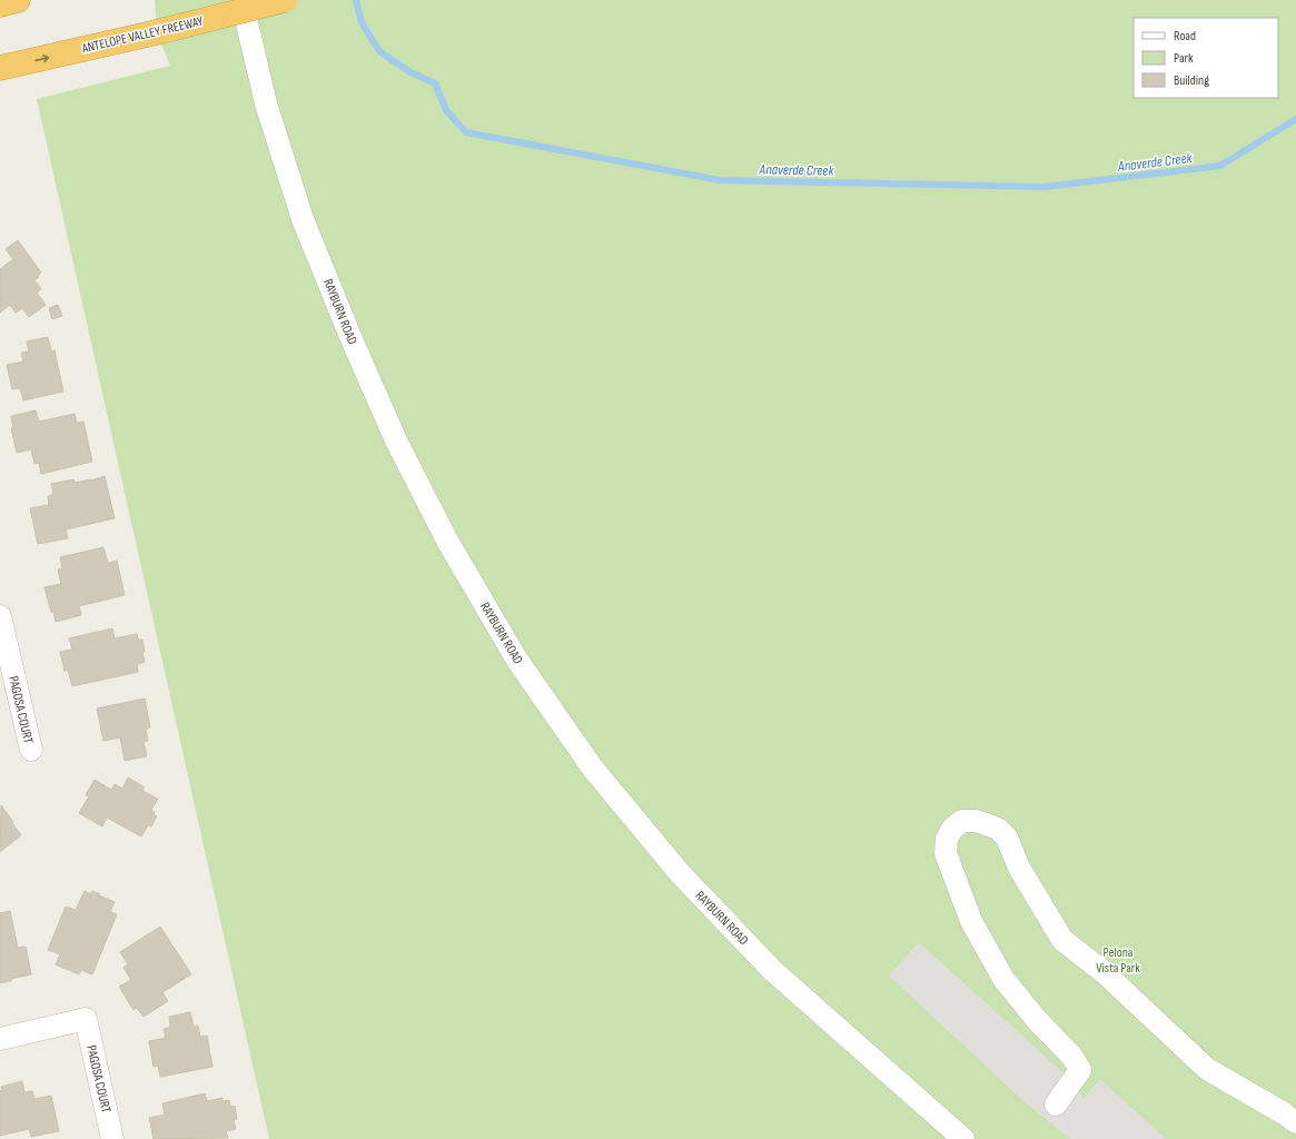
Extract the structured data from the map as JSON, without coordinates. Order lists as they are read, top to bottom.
{
  "streets": {
    "highway": ["ANTELOPE VALLEY FREEWAY"],
    "street": ["RAYBURN ROAD", "PAGOSA COURT"]
  },
  "one_way": ["ANTELOPE VALLEY FREEWAY"],
  "water": ["Anaverde Creek"],
  "parks": ["Pelona Vista Park"],
  "legend": ["Road", "Park", "Building"]
}
